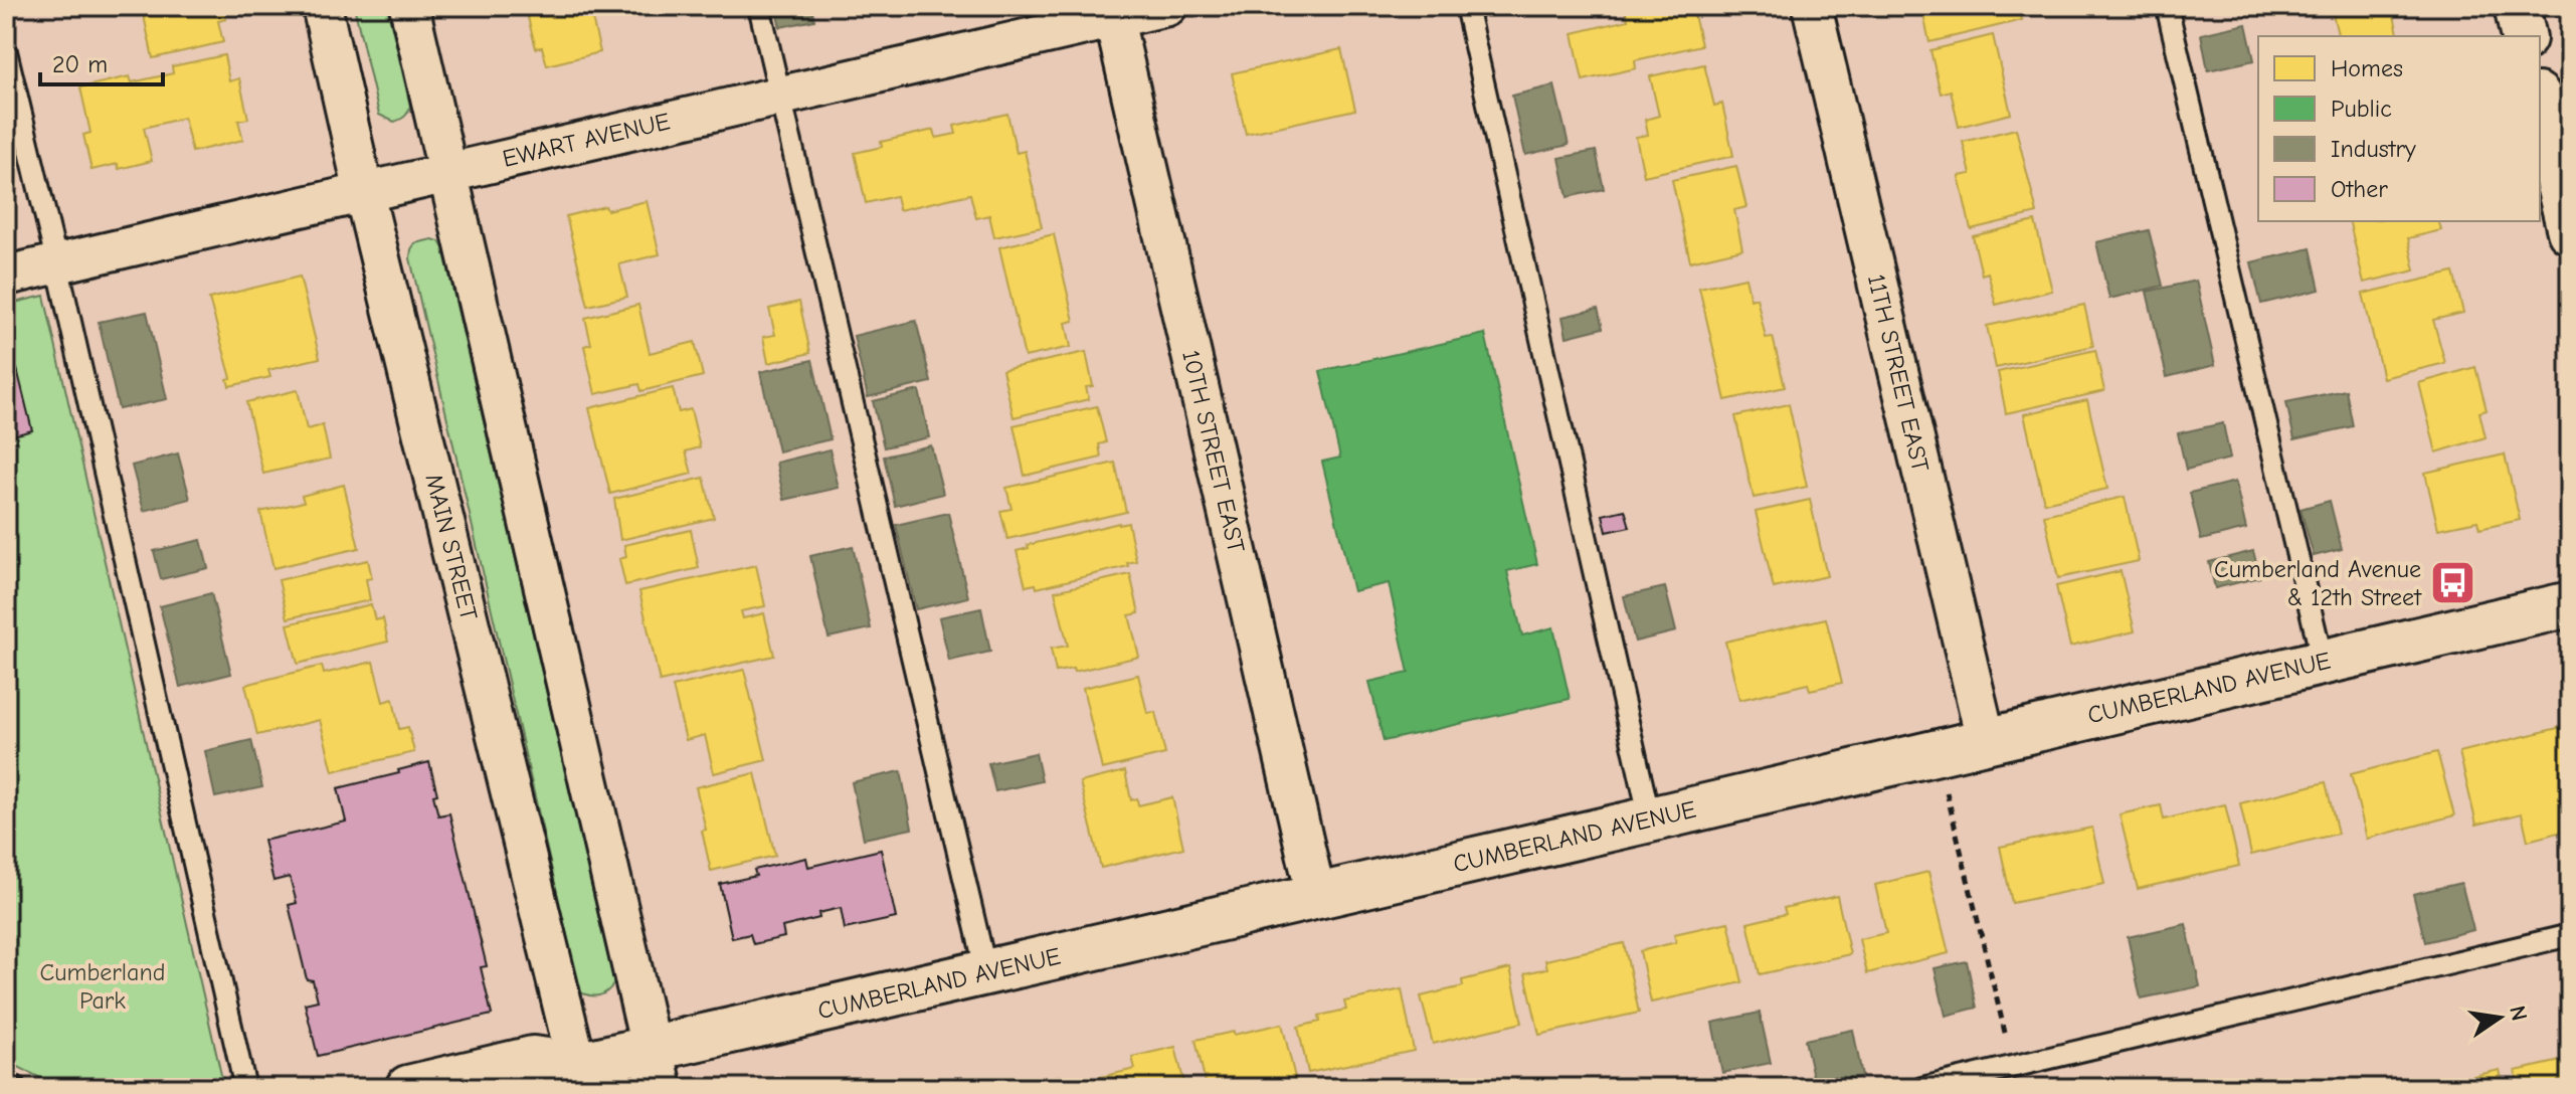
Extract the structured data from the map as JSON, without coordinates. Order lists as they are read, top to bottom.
{
  "streets": {
    "main road": ["CUMBERLAND AVENUE"],
    "street": [
      "EWART AVENUE",
      "11TH STREET EAST",
      "10TH STREET EAST",
      "MAIN STREET"
    ]
  },
  "crossings": [
    ["EWART AVENUE", "10TH STREET EAST"],
    ["EWART AVENUE", "MAIN STREET"],
    ["11TH STREET EAST", "CUMBERLAND AVENUE"],
    ["10TH STREET EAST", "CUMBERLAND AVENUE"],
    ["MAIN STREET", "CUMBERLAND AVENUE"]
  ],
  "parks": ["Cumberland Park"],
  "places": {
    "bus stop": ["Cumberland Avenue & 12th Street"]
  },
  "legend": [
    "Homes",
    "Public",
    "Industry",
    "Other"
  ],
  "scale_bar": "20 m",
  "north": "right"
}
